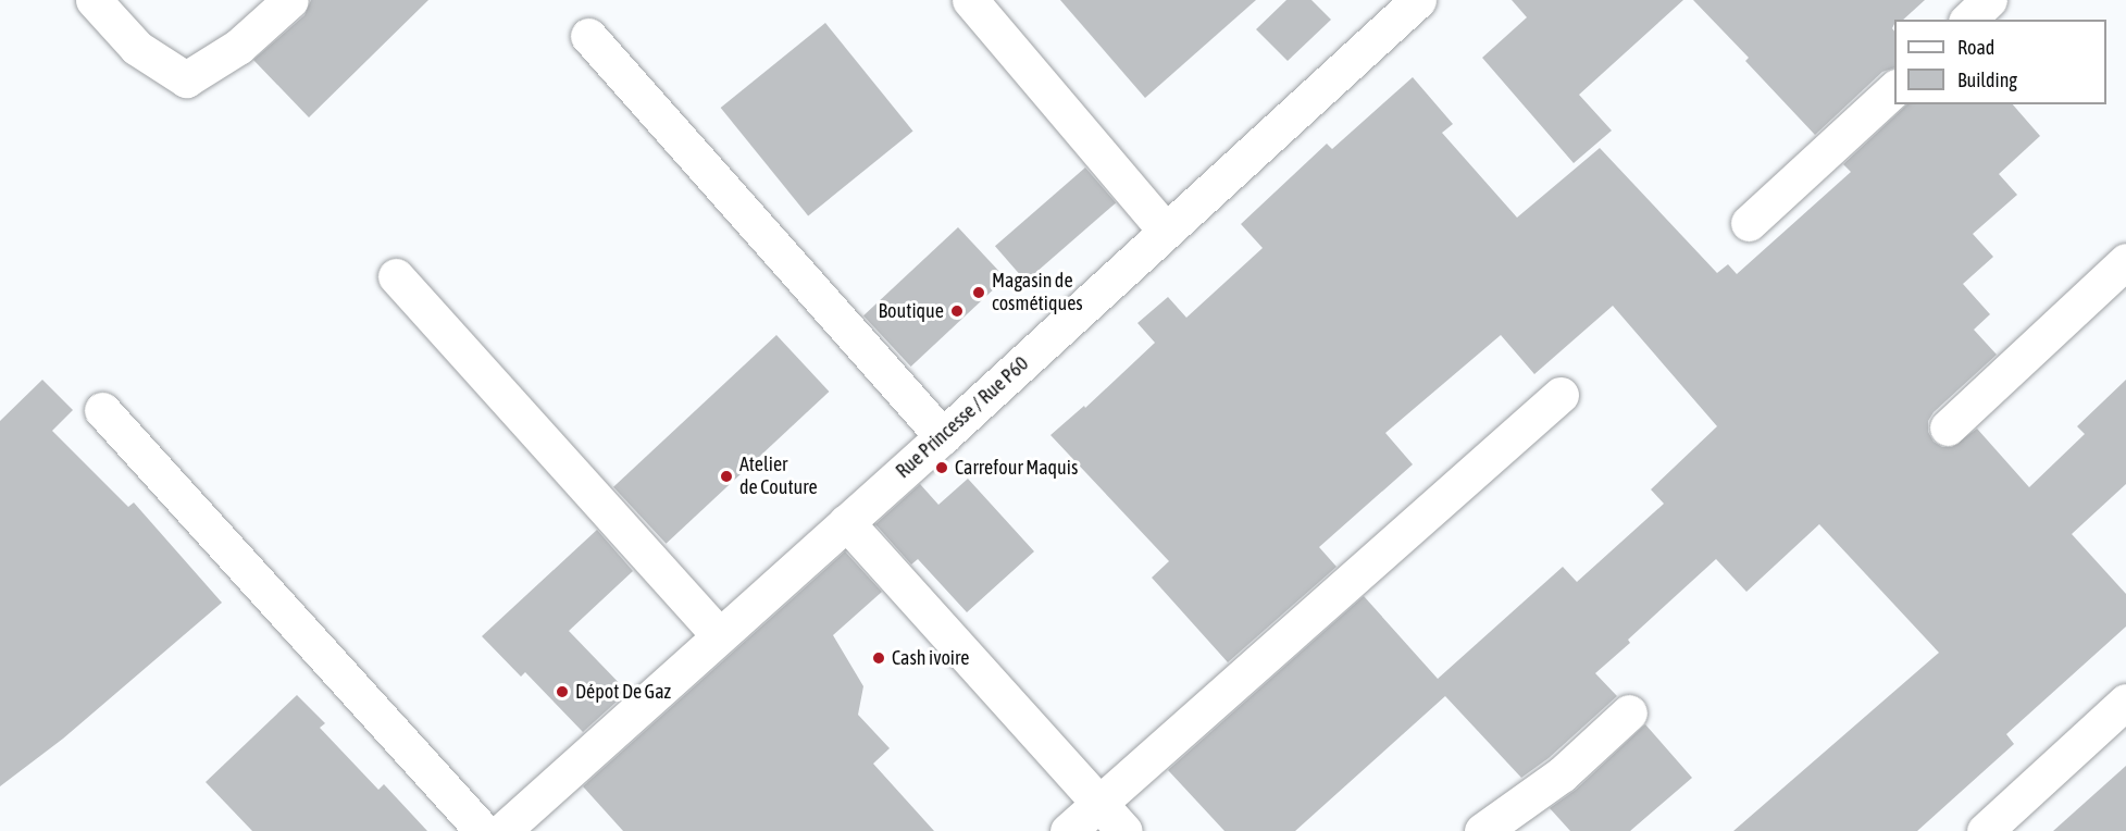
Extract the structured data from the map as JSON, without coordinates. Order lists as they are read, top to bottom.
{
  "streets": {
    "street": ["Rue Princesse / Rue P60"]
  },
  "places": [
    "Magasin de cosmétiques",
    "Boutique",
    "Carrefour Maquis",
    "Atelier de Couture",
    "Cash ivoire",
    "Dépot De Gaz"
  ],
  "legend": ["Road", "Building"]
}
